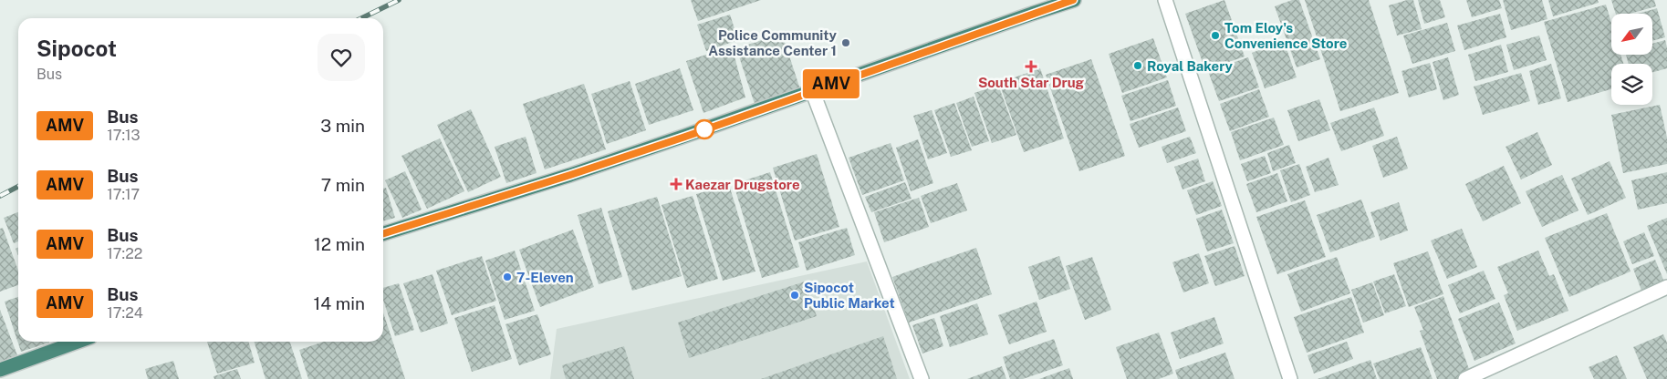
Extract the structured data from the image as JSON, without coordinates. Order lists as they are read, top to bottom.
{
  "places": {
    "other": [
      "Tom Eloy's Convenience Store",
      "Police Community Assistance Center 1",
      "Royal Bakery",
      "7-Eleven",
      "Sipocot Public Market"
    ],
    "health": ["South Star Drug", "Kaezar Drugstore"]
  },
  "lines": ["bus line AMV"],
  "north": "bottom left",
  "page": {
    "on_map": "AMV",
    "heading": ["Sipocot", "Bus"],
    "list": [
      {
        "mark": "AMV",
        "name": "Bus",
        "note": "17:13",
        "value": "3 min"
      },
      {
        "mark": "AMV",
        "name": "Bus",
        "note": "17:17",
        "value": "7 min"
      },
      {
        "mark": "AMV",
        "name": "Bus",
        "note": "17:22",
        "value": "12 min"
      },
      {
        "mark": "AMV",
        "name": "Bus",
        "note": "17:24",
        "value": "14 min"
      }
    ]
  }
}
